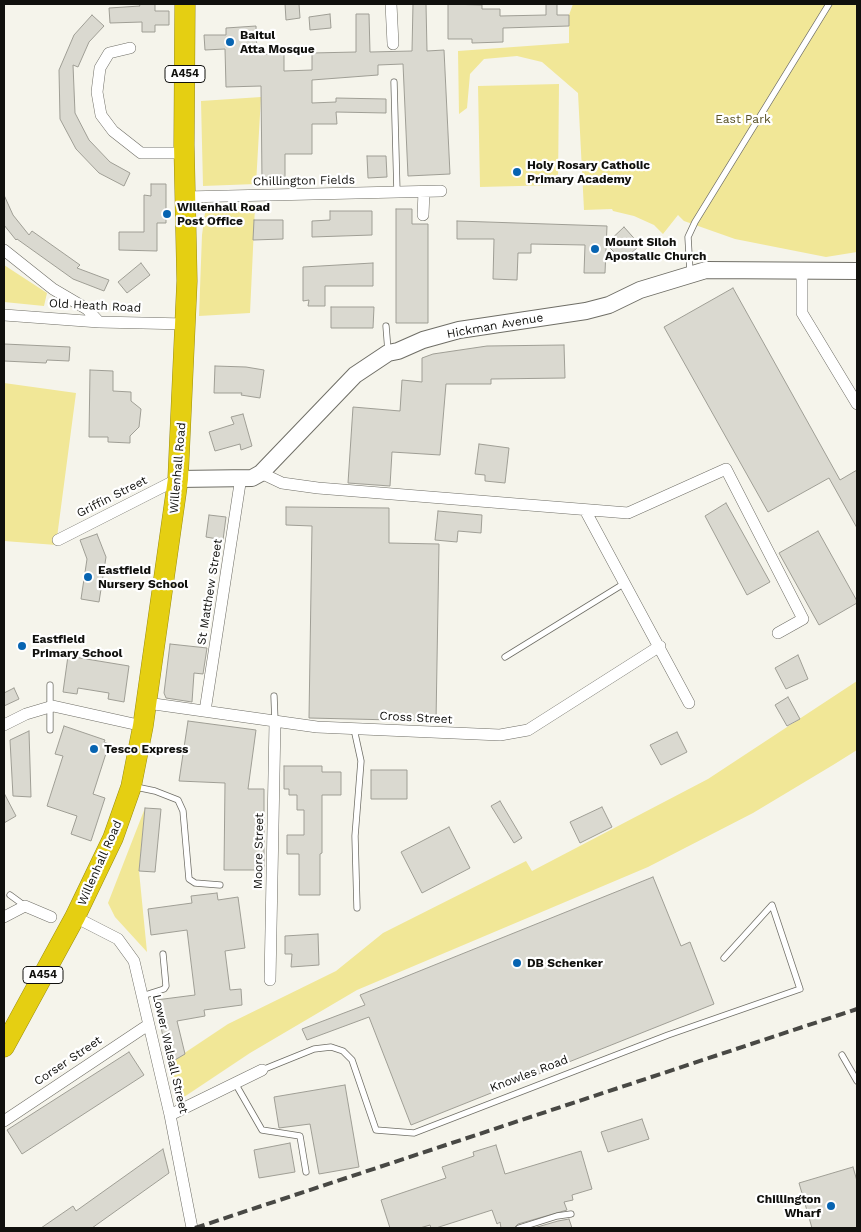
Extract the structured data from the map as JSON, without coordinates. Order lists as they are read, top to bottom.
{
  "streets": {
    "highway": ["A454", "Willenhall Road"],
    "street": [
      "Chillington Fields",
      "Old Heath Road",
      "Hickman Avenue",
      "Griffin Street",
      "St Matthew Street",
      "Cross Street",
      "Moore Street",
      "Lower Walsall Street",
      "Corser Street",
      "Knowles Road"
    ]
  },
  "crossings": [
    ["A454", "Willenhall Road"],
    ["A454", "Lower Walsall Street"],
    ["Chillington Fields", "Willenhall Road"],
    ["Old Heath Road", "Willenhall Road"],
    ["Willenhall Road", "Griffin Street"],
    ["Willenhall Road", "Cross Street"],
    ["Willenhall Road", "Lower Walsall Street"],
    ["St Matthew Street", "Cross Street"],
    ["Cross Street", "Moore Street"],
    ["Lower Walsall Street", "Corser Street"],
    ["Lower Walsall Street", "Knowles Road"]
  ],
  "parks": ["East Park"],
  "places": [
    "Baitul Atta Mosque",
    "Holy Rosary Catholic Primary Academy",
    "Willenhall Road Post Office",
    "Mount Siloh Apostalic Church",
    "Eastfield Nursery School",
    "Eastfield Primary School",
    "Tesco Express",
    "DB Schenker",
    "Chillington Wharf"
  ]
}
